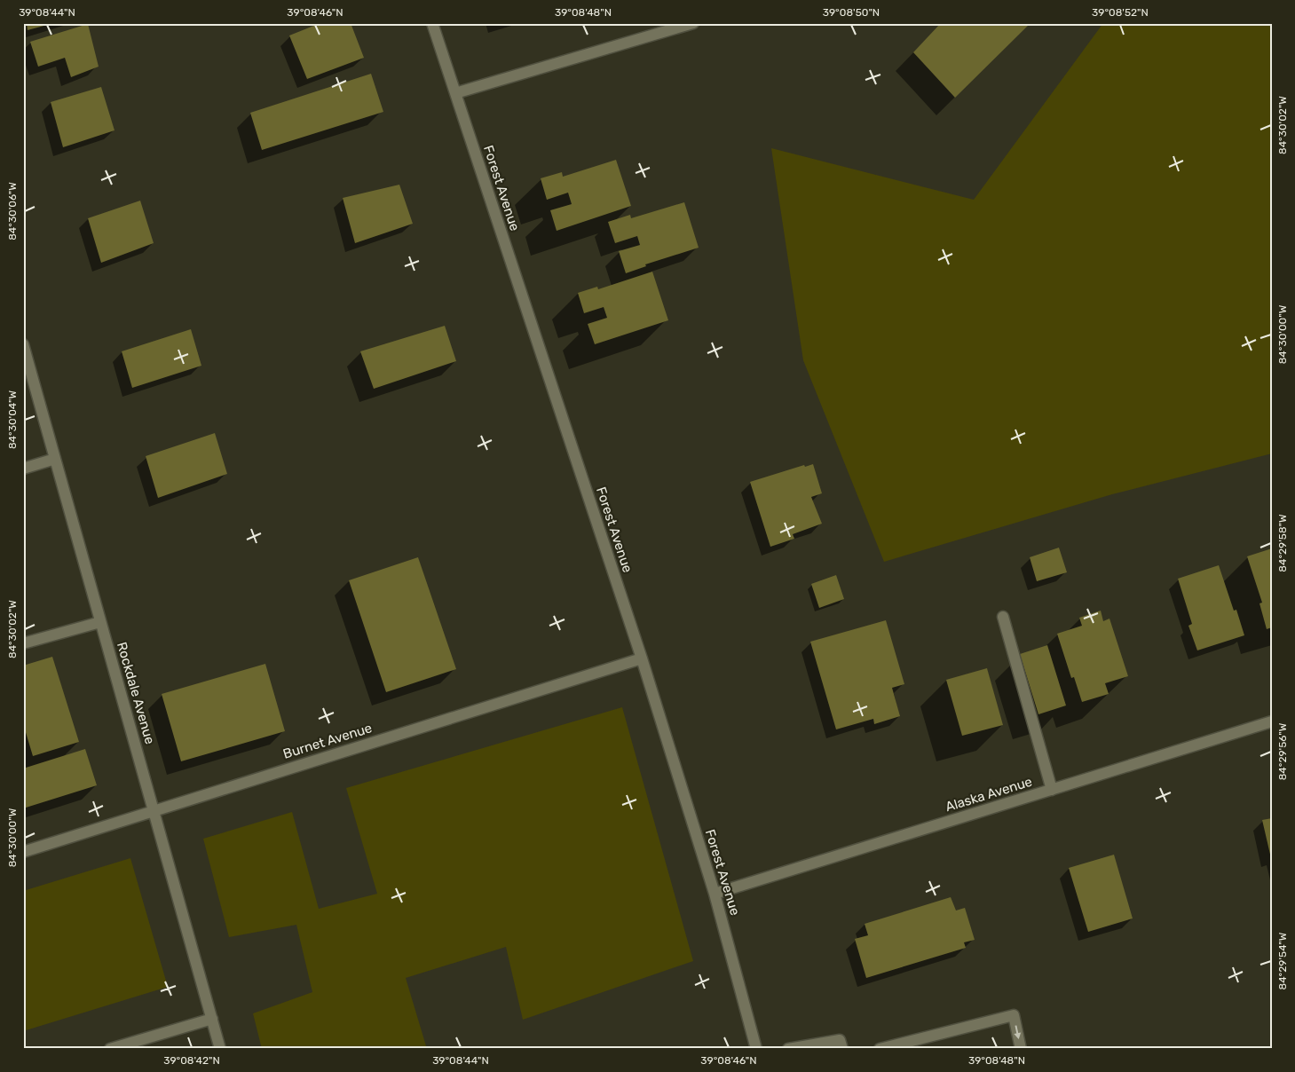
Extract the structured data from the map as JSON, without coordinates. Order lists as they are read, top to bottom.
{
  "streets": {
    "street": [
      "Forest Avenue",
      "Rockdale Avenue",
      "Burnet Avenue",
      "Alaska Avenue"
    ]
  },
  "crossings": [
    ["Forest Avenue", "Burnet Avenue"],
    ["Forest Avenue", "Alaska Avenue"],
    ["Rockdale Avenue", "Burnet Avenue"]
  ],
  "coordinates": [
    "39°08'44\"N",
    "39°08'46\"N",
    "39°08'48\"N",
    "39°08'50\"N",
    "39°08'52\"N",
    "84°30'02\"W",
    "84°30'06\"W",
    "84°30'00\"W",
    "84°30'04\"W",
    "84°29'58\"W",
    "84°29'56\"W",
    "84°29'54\"W",
    "39°08'42\"N"
  ]
}
